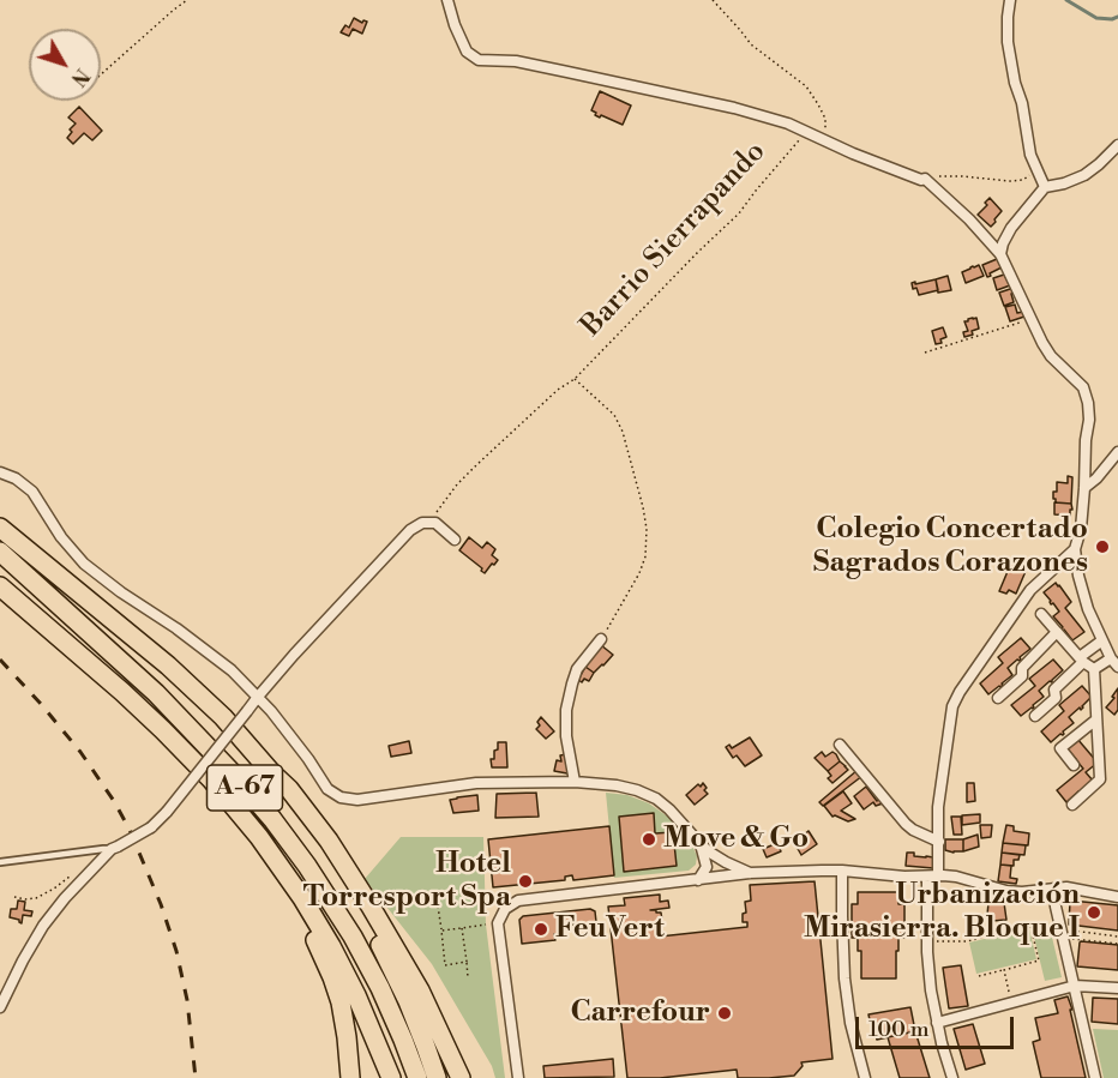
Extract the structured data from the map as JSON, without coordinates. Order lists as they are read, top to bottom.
{
  "streets": {
    "highway": ["A-67"],
    "street": ["Barrio Sierrapando"]
  },
  "places": [
    "Colegio Concertado Sagrados Corazones",
    "Move & Go",
    "Hotel Torresport Spa",
    "Urbanización Mirasierra. Bloque I",
    "FeuVert",
    "Carrefour"
  ],
  "scale_bar": "100 m",
  "north": "bottom right"
}
